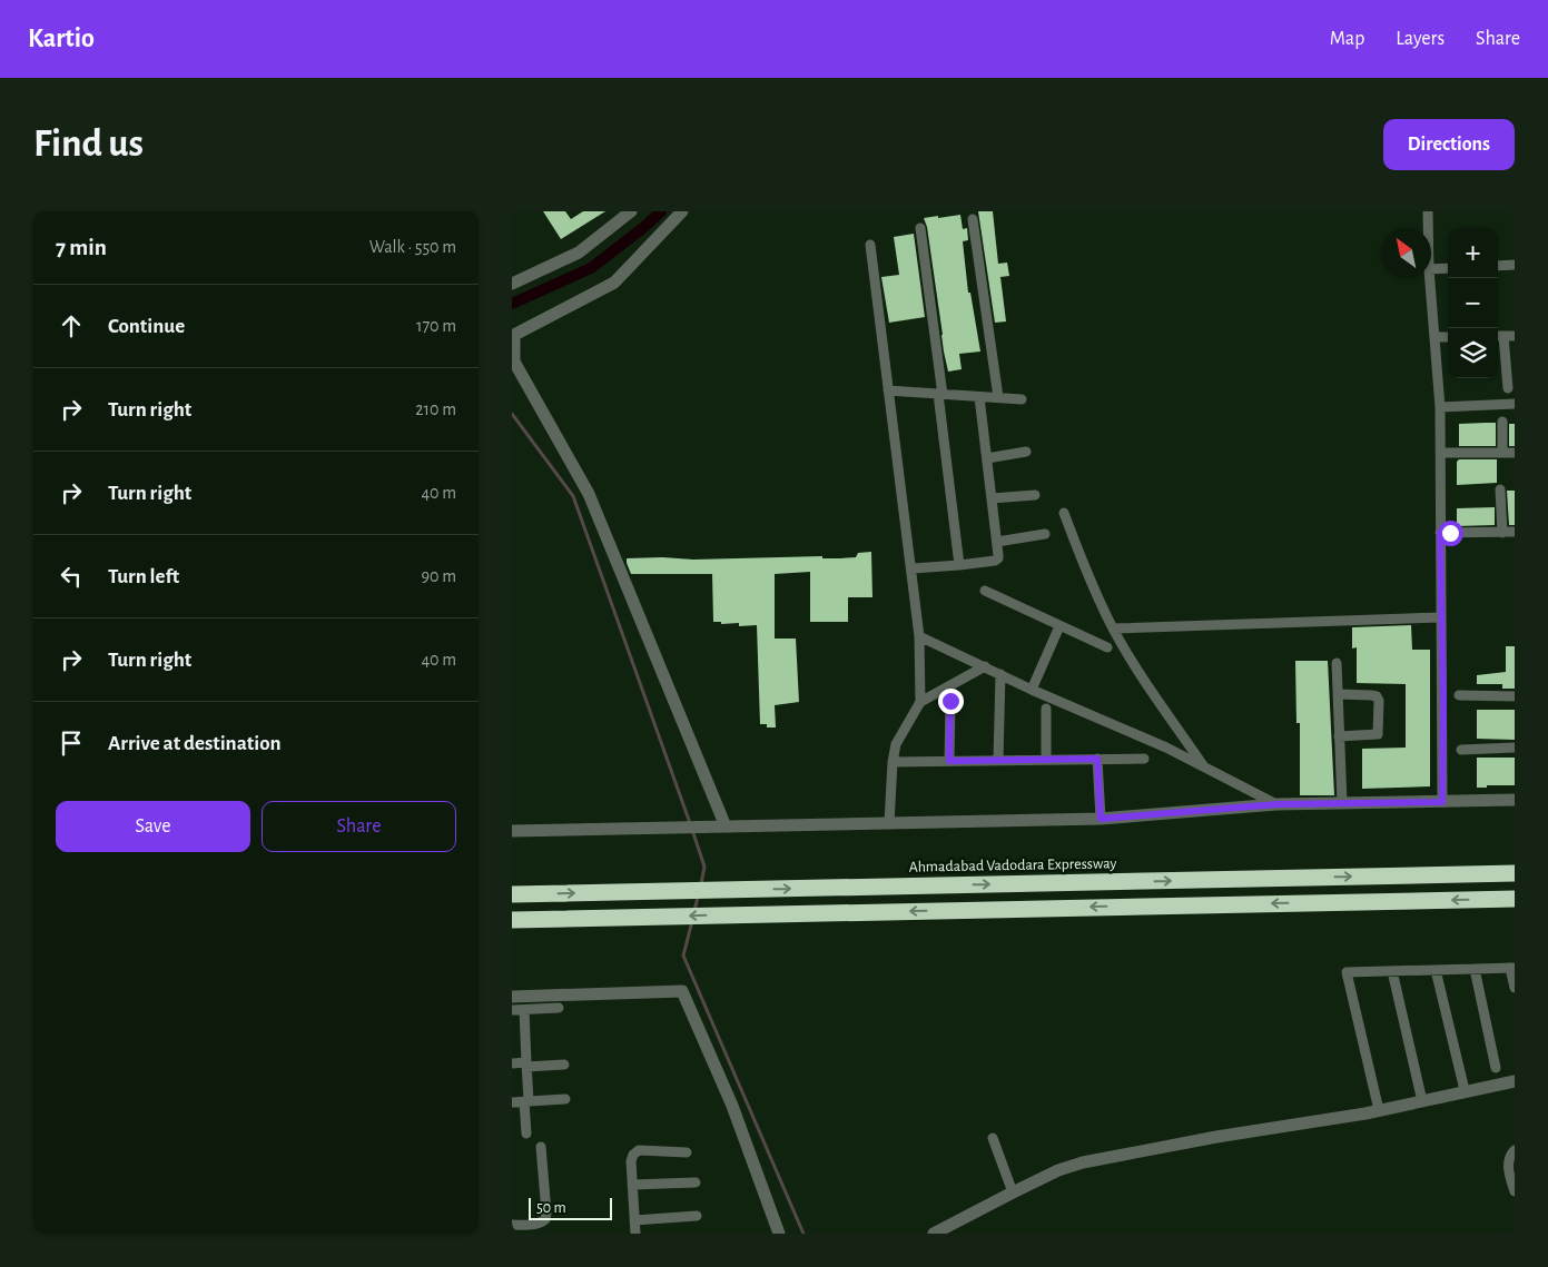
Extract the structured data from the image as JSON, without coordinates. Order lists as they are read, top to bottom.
{
  "streets": {
    "highway": ["Ahmadabad Vadodara Expressway"]
  },
  "scale_bar": "50 m",
  "north": "top left",
  "page": {
    "header": "Kartio",
    "nav": ["Map", "Layers", "Share"],
    "buttons": [
      "Directions",
      ["Save", "Share"]
    ],
    "title": "Find us",
    "heading": ["7 min", "Walk · 550 m"],
    "map_buttons": ["+", "−"],
    "list": [
      ["Continue", "170 m"],
      ["Turn right", "210 m"],
      ["Turn right", "40 m"],
      ["Turn left", "90 m"],
      ["Turn right", "40 m"],
      "Arrive at destination"
    ],
    "scale": "50 m"
  }
}
